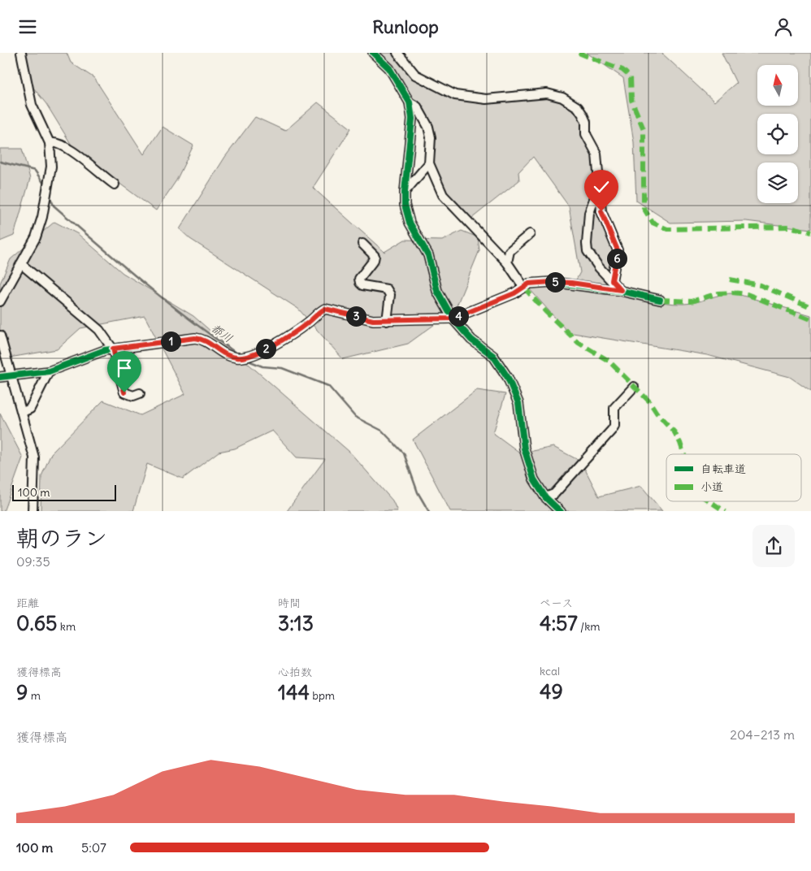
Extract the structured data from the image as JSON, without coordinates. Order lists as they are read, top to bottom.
{
  "water": ["都川"],
  "legend": ["自転車道", "小道"],
  "scale_bar": "100 m",
  "north": "top",
  "page": {
    "header": "Runloop",
    "pins": [
      "6",
      "5",
      "3",
      "4",
      "1",
      "2"
    ],
    "scale": "100 m",
    "heading": ["朝のラン", "09:35"],
    "stats": [
      ["距離", "0.65 km"],
      ["時間", "3:13"],
      ["ペース", "4:57 /km"],
      ["獲得標高", "9 m"],
      ["心拍数", "144 bpm"],
      ["kcal", "49"]
    ],
    "chart": ["獲得標高", "204–213 m"],
    "list": [
      {
        "name": "100 m",
        "note": "5:07"
      }
    ]
  }
}
